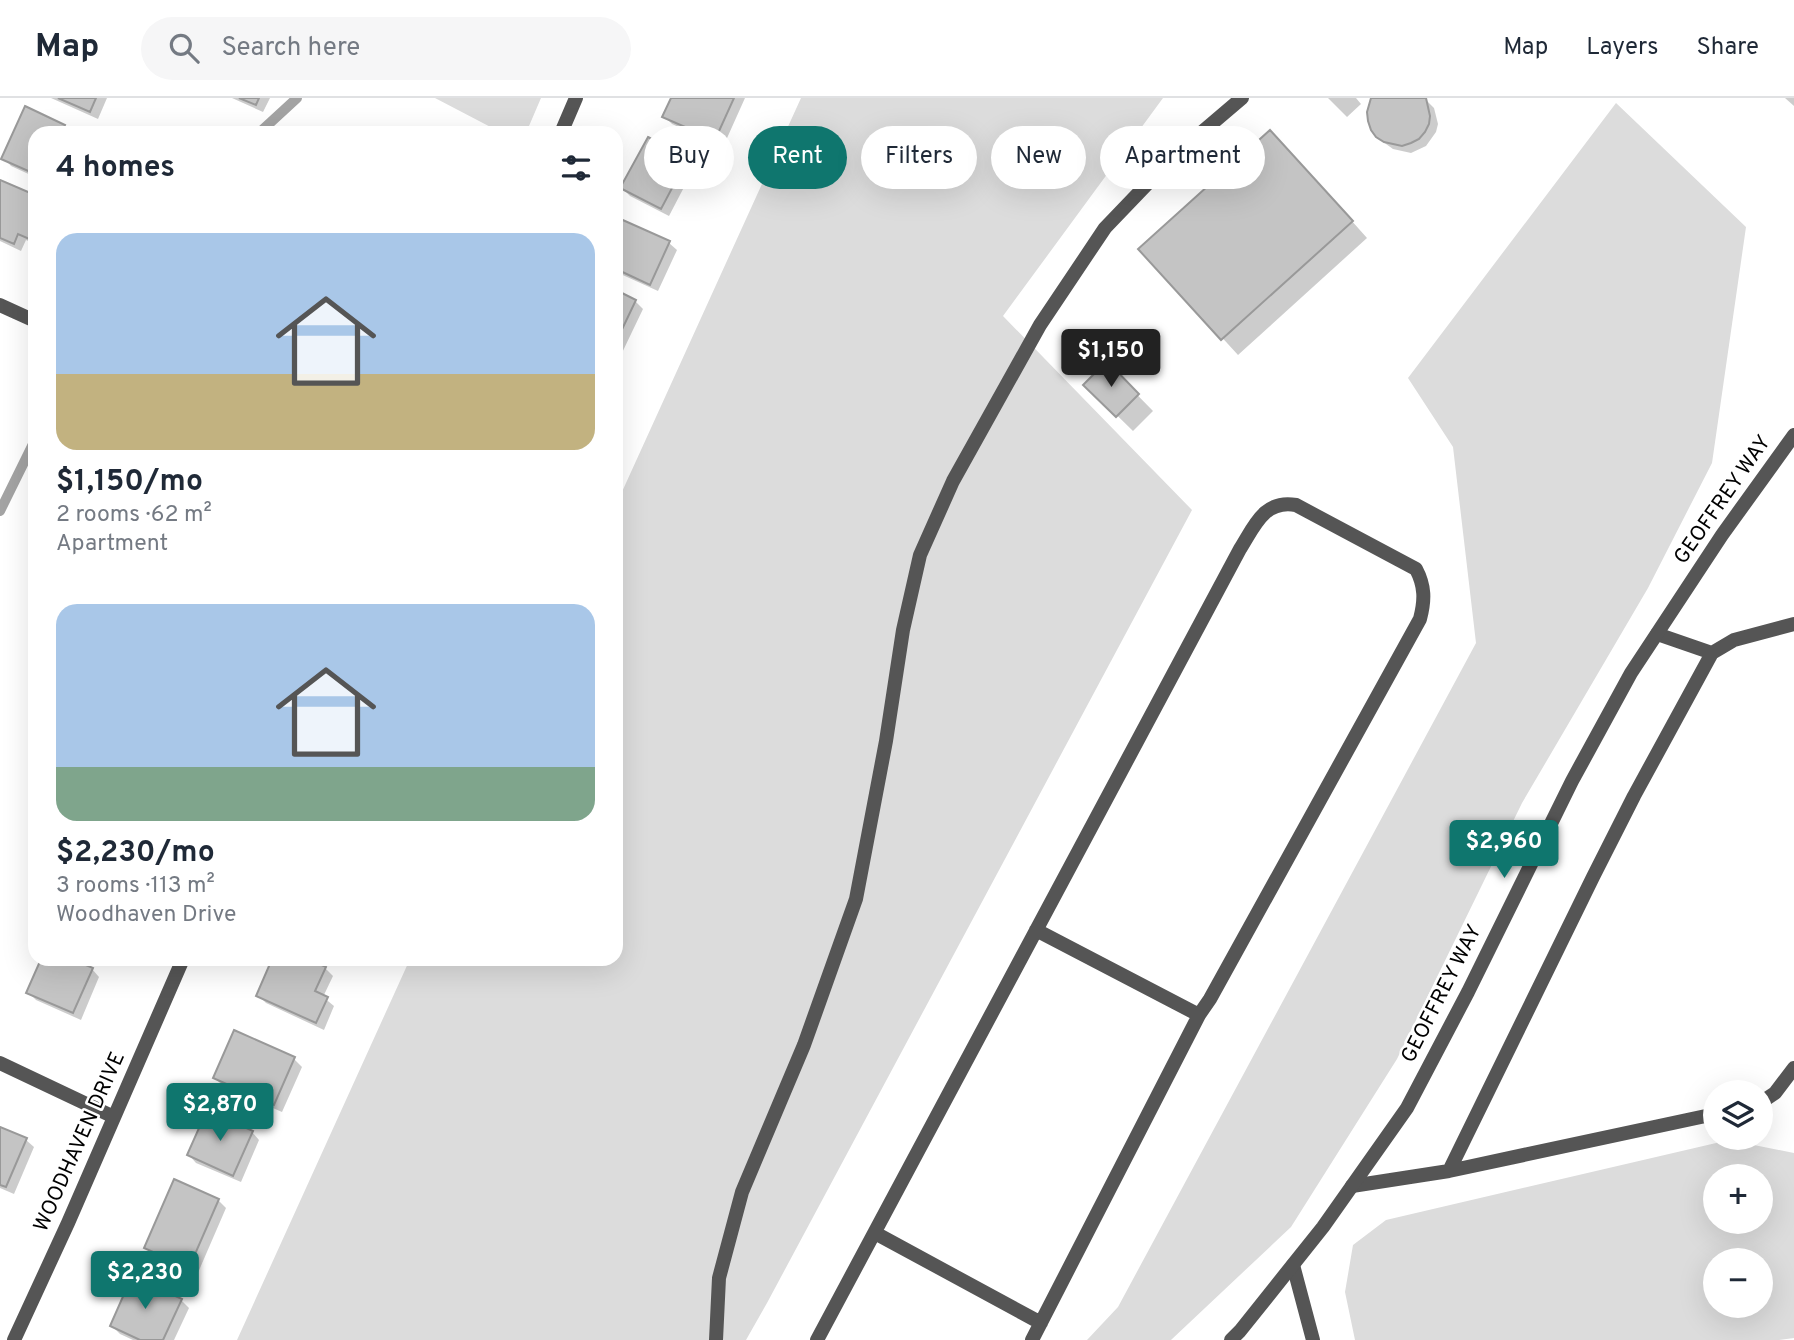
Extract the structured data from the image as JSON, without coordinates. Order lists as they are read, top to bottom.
{
  "streets": {
    "street": ["GEOFFREY WAY", "WOODHAVEN DRIVE"]
  },
  "page": {
    "header": "Map",
    "search": "Search here",
    "nav": ["Map", "Layers", "Share"],
    "chip": [
      "Buy",
      "Rent",
      "Filters",
      "New",
      "Apartment"
    ],
    "heading": "4 homes",
    "list": [
      {
        "name": "$1,150/mo",
        "note": "2 rooms · 62 m² · Apartment"
      },
      {
        "name": "$2,230/mo",
        "note": "3 rooms · 113 m² · Woodhaven Drive"
      }
    ],
    "price": [
      "$1,150",
      "$2,960",
      "$2,870",
      "$2,230"
    ],
    "map_buttons": ["+", "−"]
  }
}
